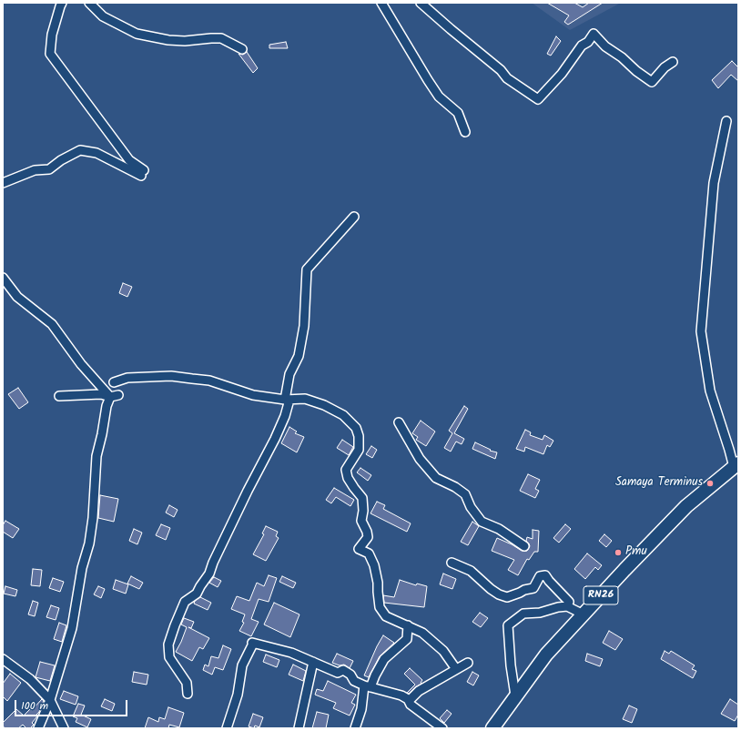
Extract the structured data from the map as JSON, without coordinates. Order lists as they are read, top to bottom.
{
  "streets": {
    "main road": ["RN26"]
  },
  "places": ["Samaya Terminus", "Pmu"],
  "scale_bar": "100 m"
}
